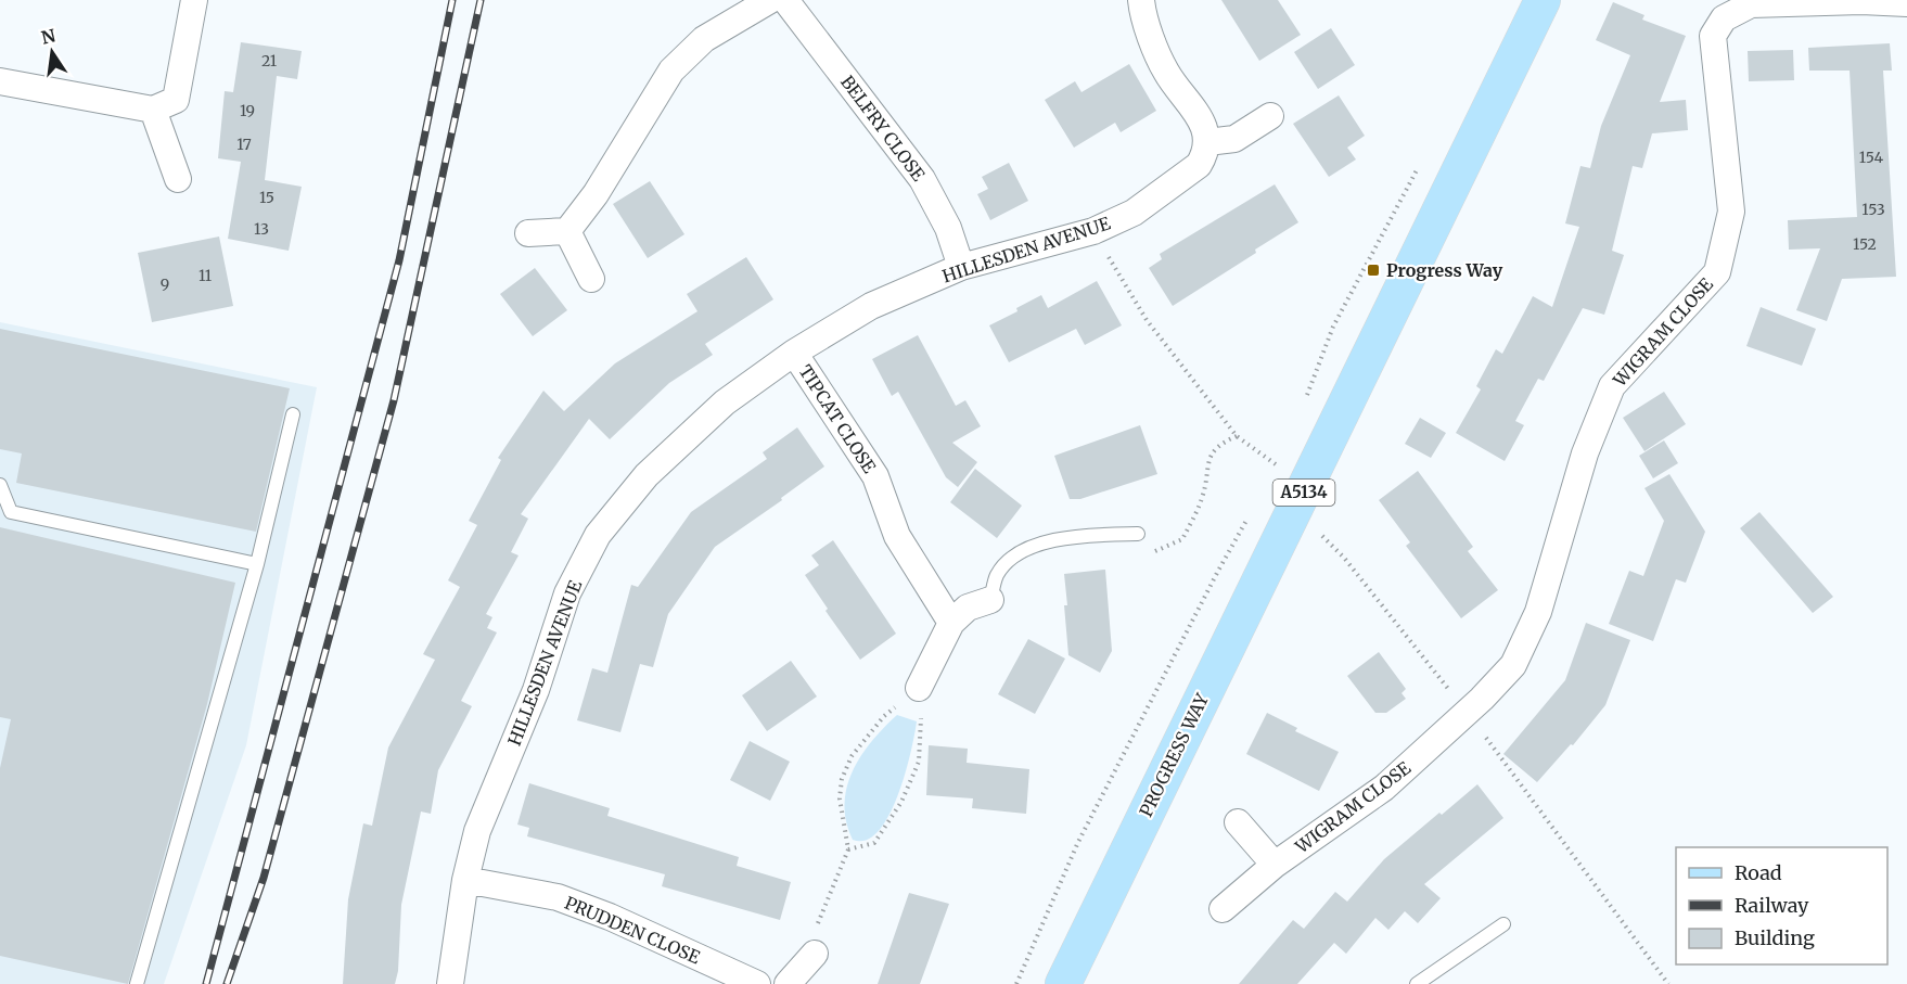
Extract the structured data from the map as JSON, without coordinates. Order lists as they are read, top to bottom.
{
  "streets": {
    "main road": ["A5134", "PROGRESS WAY"],
    "street": [
      "BELFRY CLOSE",
      "HILLESDEN AVENUE",
      "WIGRAM CLOSE",
      "TIPCAT CLOSE",
      "PRUDDEN CLOSE"
    ]
  },
  "crossings": [
    ["BELFRY CLOSE", "HILLESDEN AVENUE"],
    ["HILLESDEN AVENUE", "TIPCAT CLOSE"],
    ["HILLESDEN AVENUE", "PRUDDEN CLOSE"]
  ],
  "places": {
    "transit": ["Progress Way"]
  },
  "house_numbers": [
    "21",
    "19",
    "17",
    "154",
    "15",
    "153",
    "13",
    "152",
    "11",
    "9"
  ],
  "legend": ["Road", "Railway", "Building"],
  "north": "top"
}
